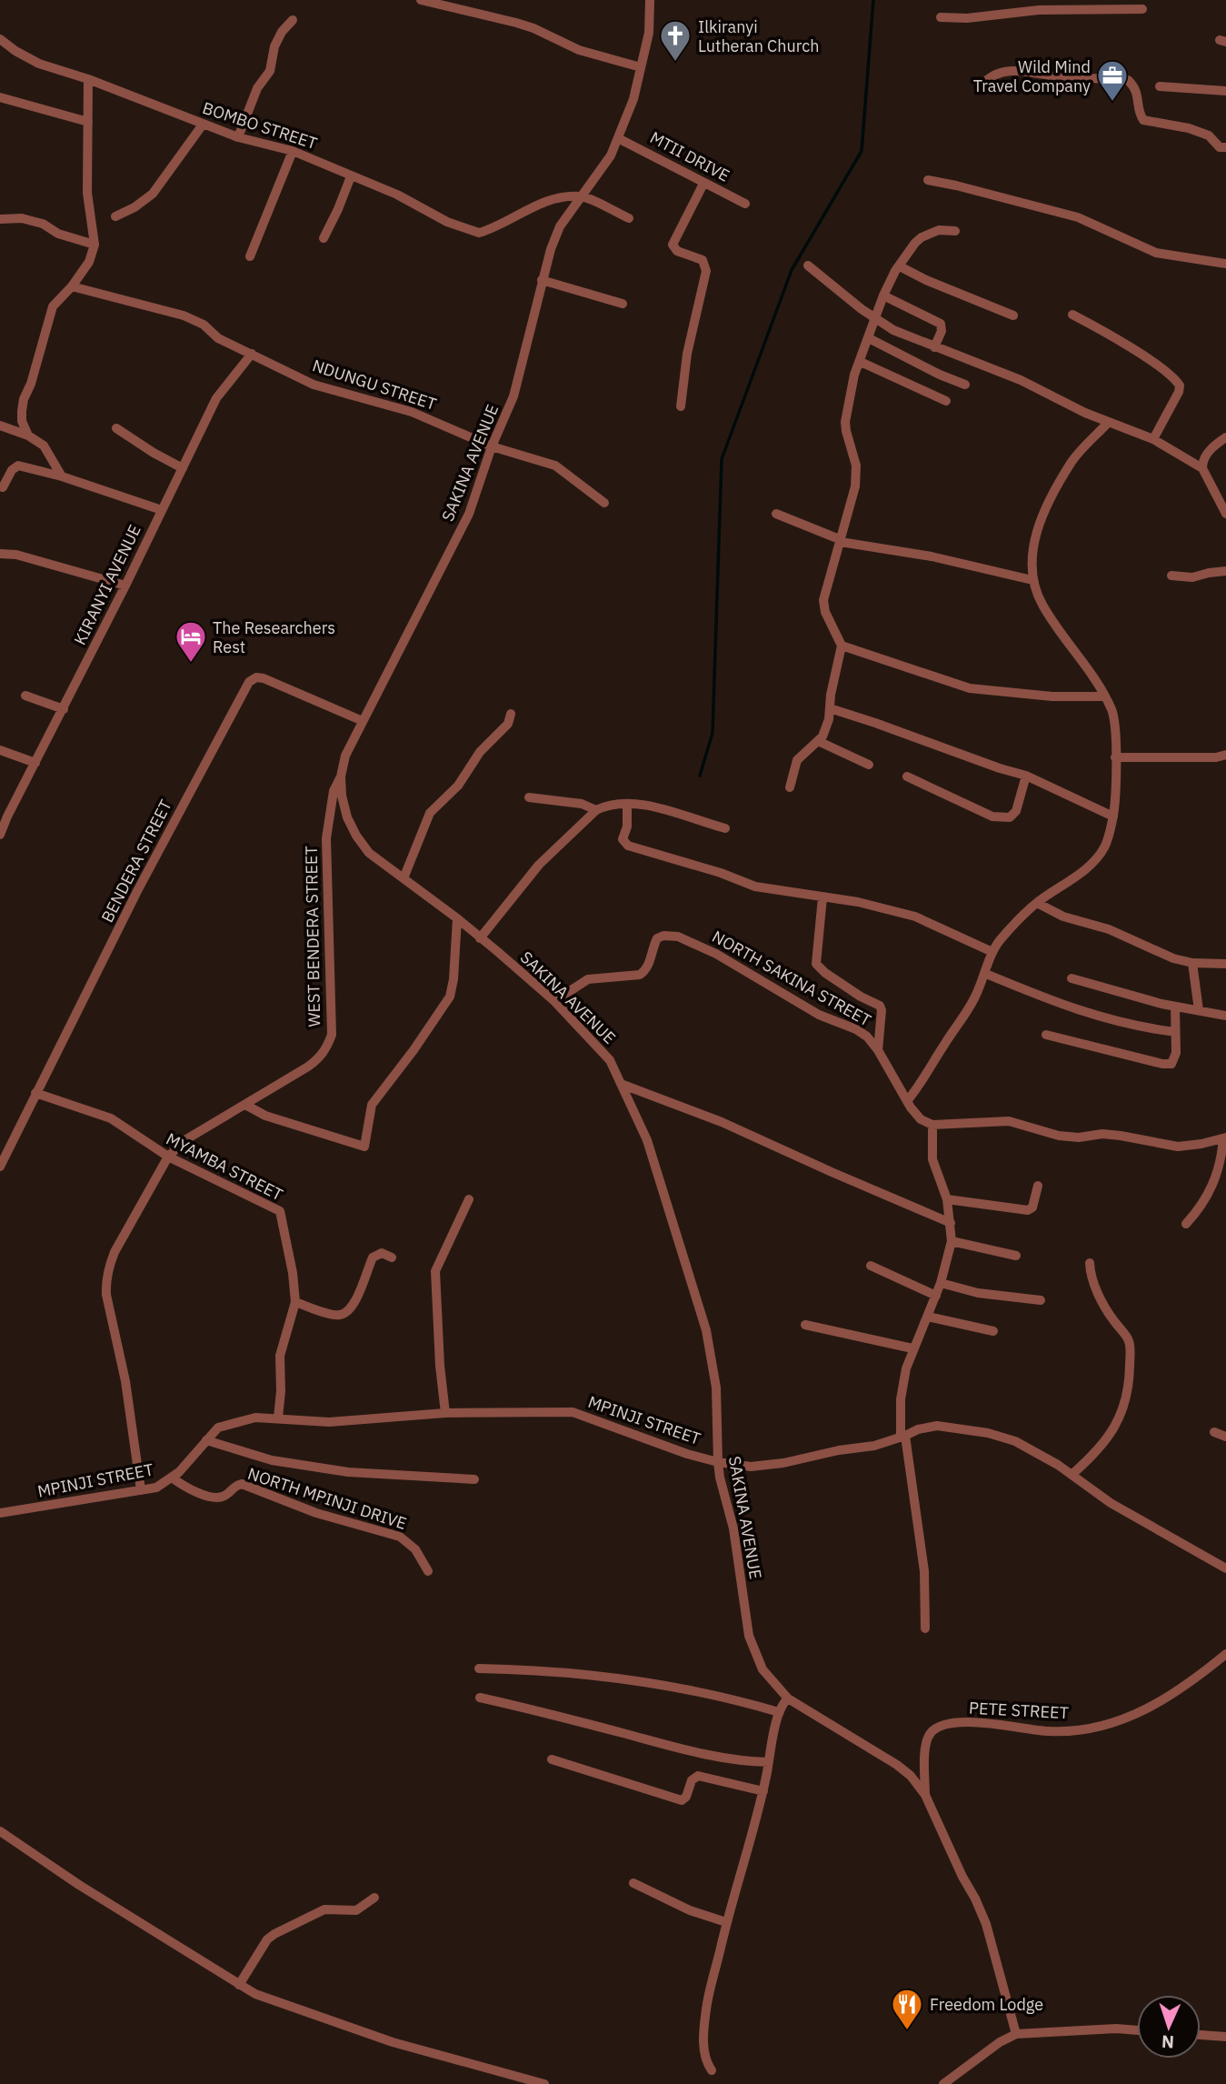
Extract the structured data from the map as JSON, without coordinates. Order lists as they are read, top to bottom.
{
  "streets": {
    "street": [
      "BOMBO STREET",
      "MTII DRIVE",
      "NDUNGU STREET",
      "SAKINA AVENUE",
      "KIRANYI AVENUE",
      "BENDERA STREET",
      "WEST BENDERA STREET",
      "NORTH SAKINA STREET",
      "MYAMBA STREET",
      "MPINJI STREET",
      "NORTH MPINJI DRIVE",
      "PETE STREET"
    ]
  },
  "crossings": [
    ["BOMBO STREET", "SAKINA AVENUE"],
    ["MTII DRIVE", "SAKINA AVENUE"],
    ["NDUNGU STREET", "SAKINA AVENUE"],
    ["NDUNGU STREET", "KIRANYI AVENUE"],
    ["SAKINA AVENUE", "BENDERA STREET"],
    ["SAKINA AVENUE", "WEST BENDERA STREET"],
    ["SAKINA AVENUE", "NORTH SAKINA STREET"],
    ["SAKINA AVENUE", "MPINJI STREET"],
    ["SAKINA AVENUE", "PETE STREET"],
    ["BENDERA STREET", "MYAMBA STREET"],
    ["WEST BENDERA STREET", "MYAMBA STREET"],
    ["WEST BENDERA STREET", "MPINJI STREET"],
    ["MYAMBA STREET", "MPINJI STREET"],
    ["MPINJI STREET", "NORTH MPINJI DRIVE"]
  ],
  "places": {
    "church": ["Ilkiranyi Lutheran Church"],
    "office": ["Wild Mind Travel Company"],
    "hotel": ["The Researchers Rest"],
    "restaurant": ["Freedom Lodge"]
  },
  "north": "bottom"
}
